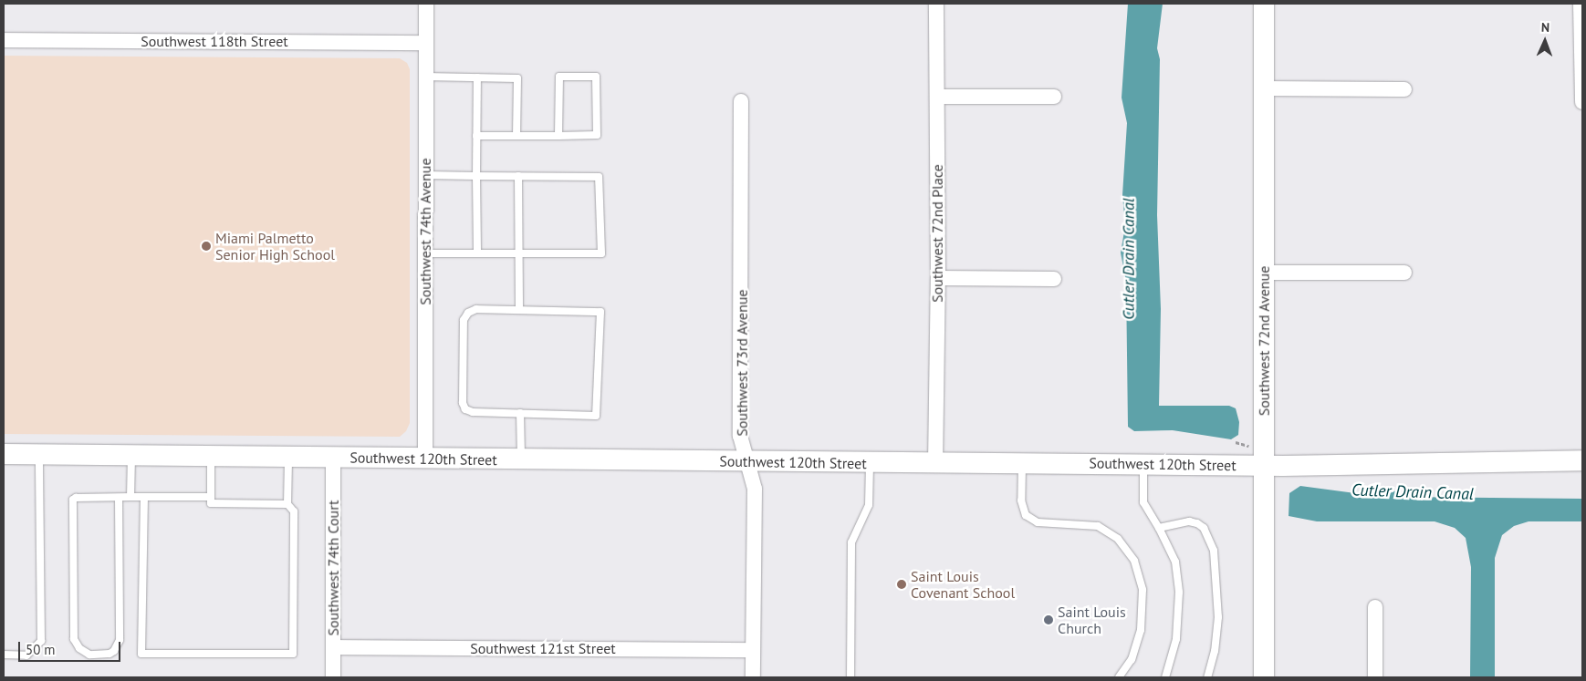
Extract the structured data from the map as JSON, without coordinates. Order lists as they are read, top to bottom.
{
  "streets": {
    "street": [
      "Southwest 118th Street",
      "Southwest 74th Avenue",
      "Southwest 72nd Place",
      "Southwest 72nd Avenue",
      "Southwest 73rd Avenue",
      "Southwest 120th Street",
      "Southwest 74th Court",
      "Southwest 121st Street"
    ]
  },
  "crossings": [
    ["Southwest 118th Street", "Southwest 74th Avenue"],
    ["Southwest 74th Avenue", "Southwest 120th Street"],
    ["Southwest 72nd Place", "Southwest 120th Street"],
    ["Southwest 72nd Avenue", "Southwest 120th Street"],
    ["Southwest 73rd Avenue", "Southwest 120th Street"],
    ["Southwest 73rd Avenue", "Southwest 121st Street"],
    ["Southwest 120th Street", "Southwest 74th Court"],
    ["Southwest 74th Court", "Southwest 121st Street"]
  ],
  "water": ["Cutler Drain Canal"],
  "places": ["Miami Palmetto Senior High School", "Saint Louis Covenant School", "Saint Louis Church"],
  "scale_bar": "50 m",
  "north": "top"
}
